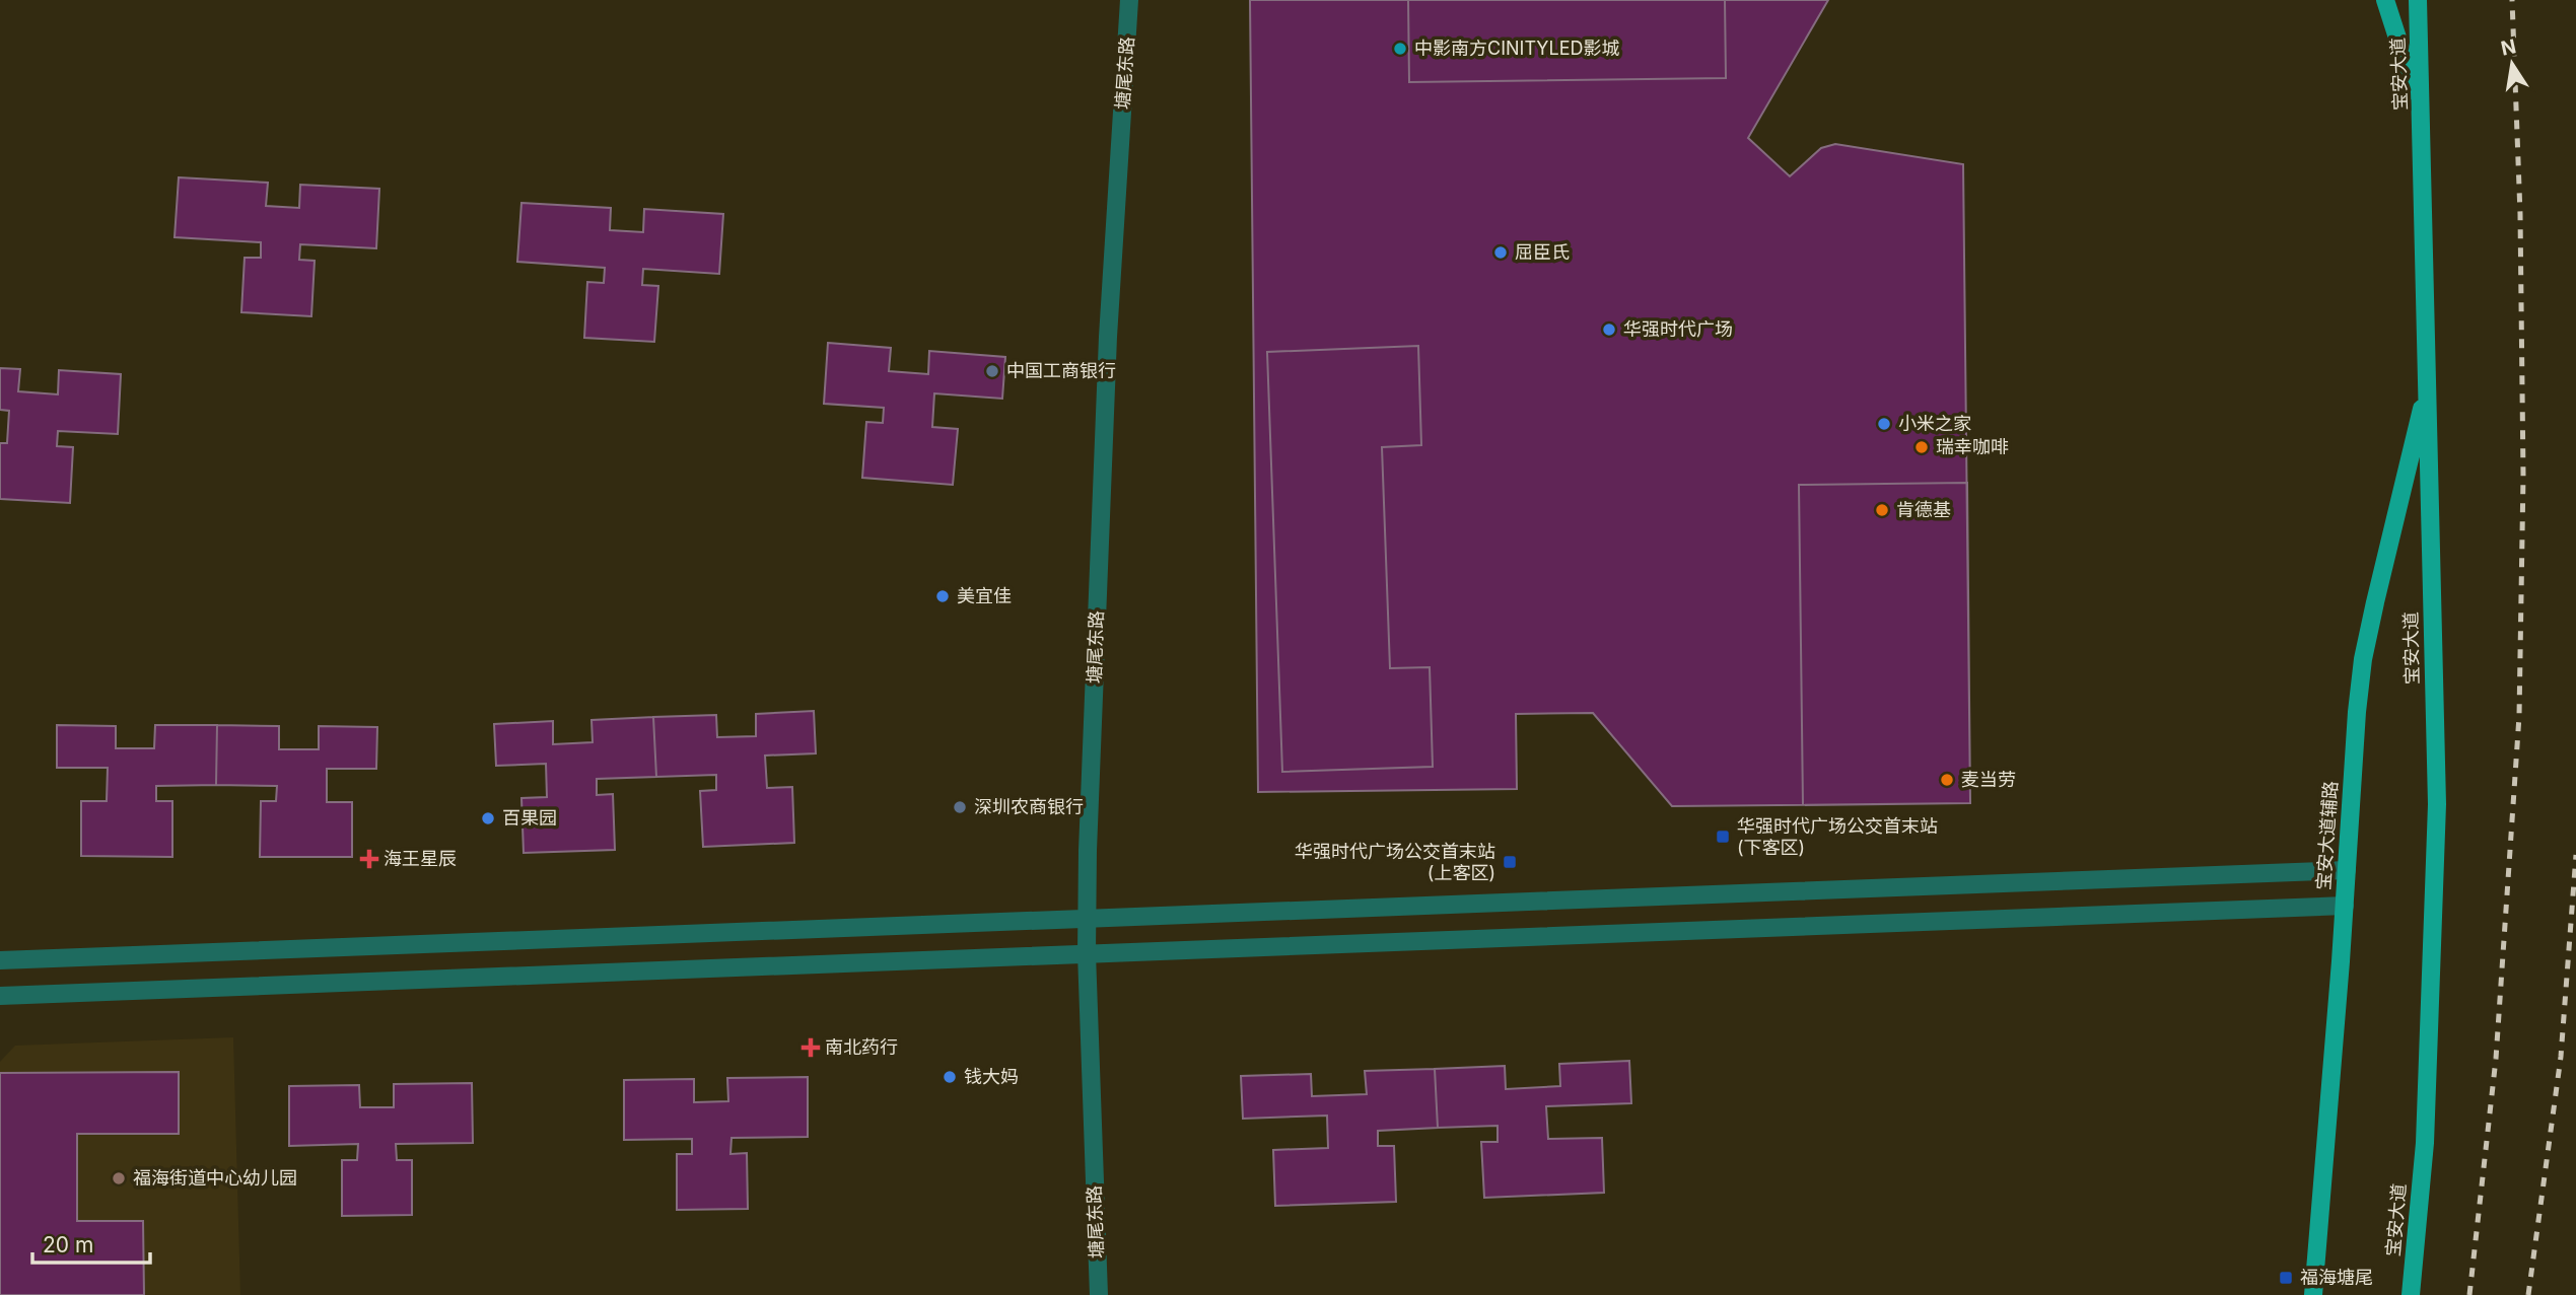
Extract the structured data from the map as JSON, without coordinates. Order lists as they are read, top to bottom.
{
  "streets": {
    "main road": ["宝安大道", "宝安大道辅路"],
    "street": ["塘尾东路"]
  },
  "crossings": [
    ["宝安大道", "宝安大道辅路"]
  ],
  "places": {
    "other": [
      "中影南方CINITYLED影城",
      "屈臣氏",
      "华强时代广场",
      "中国工商银行",
      "小米之家",
      "瑞幸咖啡",
      "肯德基",
      "美宜佳",
      "麦当劳",
      "深圳农商银行",
      "百果园",
      "钱大妈",
      "福海街道中心幼儿园"
    ],
    "transit": ["华强时代广场公交首末站 (下客区)", "华强时代广场公交首末站 (上客区)", "福海塘尾"],
    "health": ["海王星辰", "南北药行"]
  },
  "scale_bar": "20 m",
  "north": "top"
}
